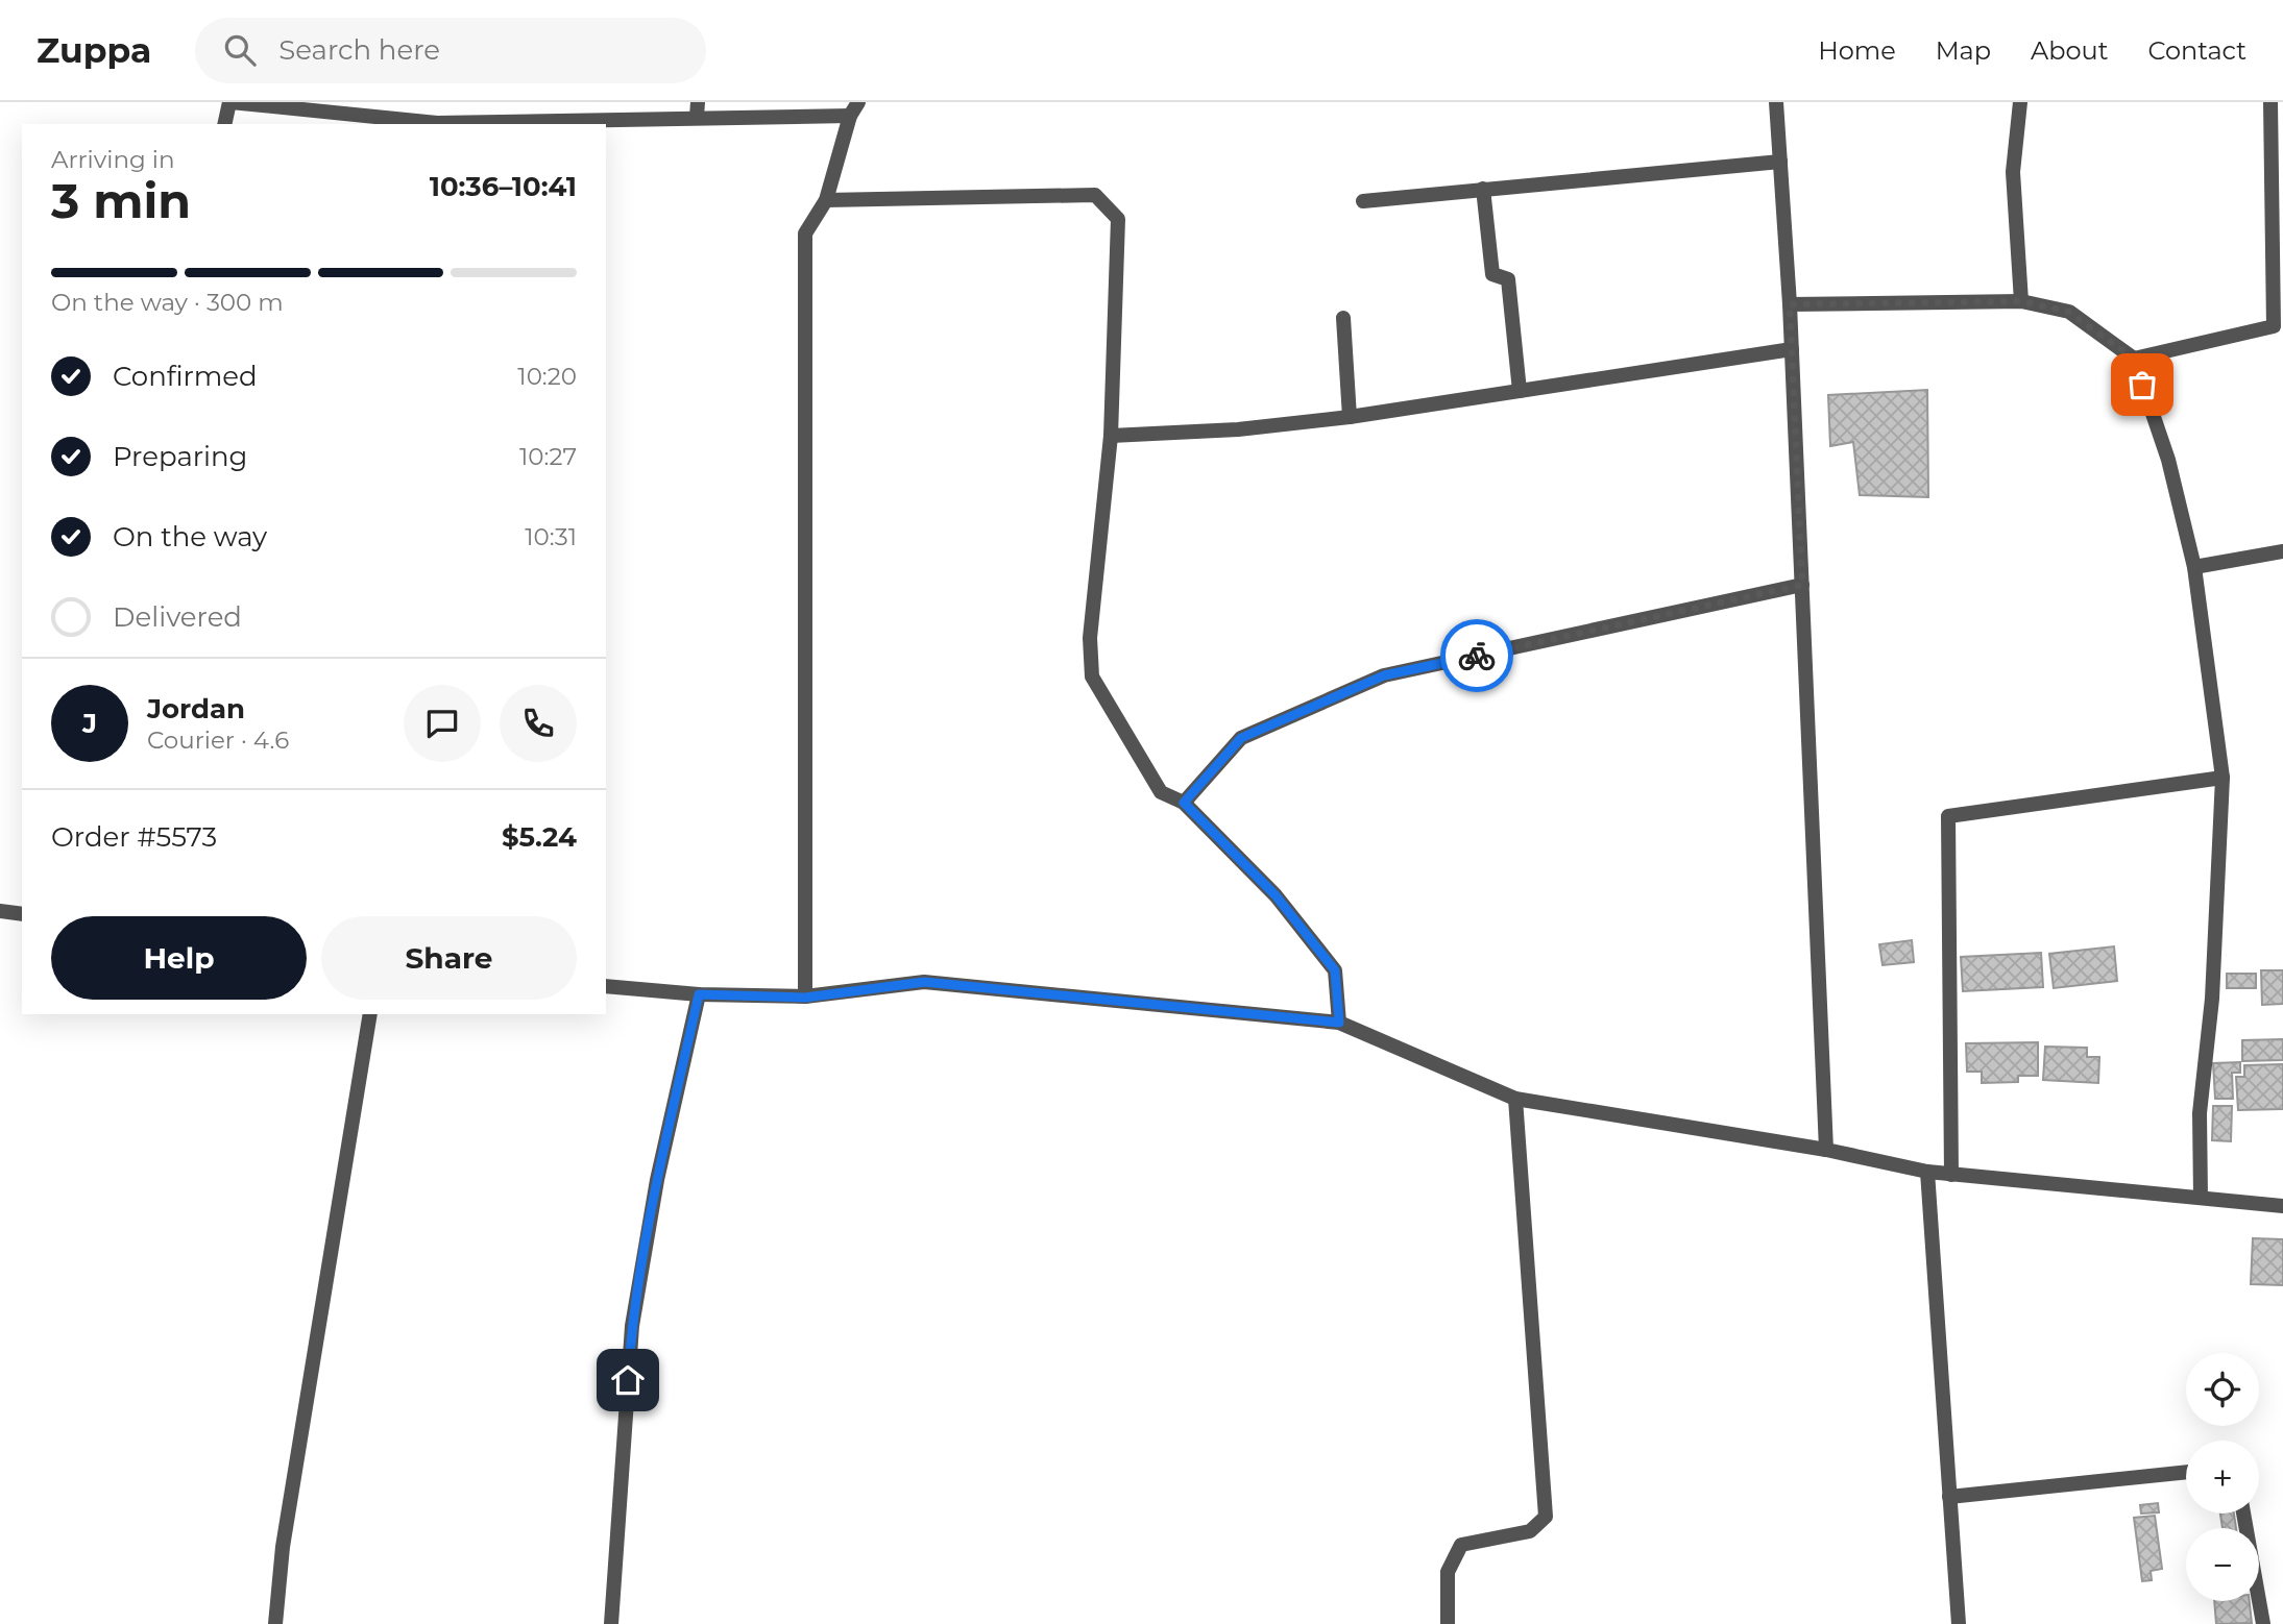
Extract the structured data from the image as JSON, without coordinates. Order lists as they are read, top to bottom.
{
  "page": {
    "header": "Zuppa",
    "search": "Search here",
    "nav": [
      "Home",
      "Map",
      "About",
      "Contact"
    ],
    "heading": ["3 min", "Arriving in", "10:36–10:41"],
    "panel": [
      "Jordan",
      "Courier · 4.6",
      "Order #5573",
      "$5.24"
    ],
    "bar": "On the way · 300 m",
    "list": [
      ["Confirmed", "10:20"],
      ["Preparing", "10:27"],
      ["On the way", "10:31"],
      "Delivered"
    ],
    "round": "J",
    "buttons": ["Help", "Share"],
    "map_buttons": ["+", "−"]
  }
}
